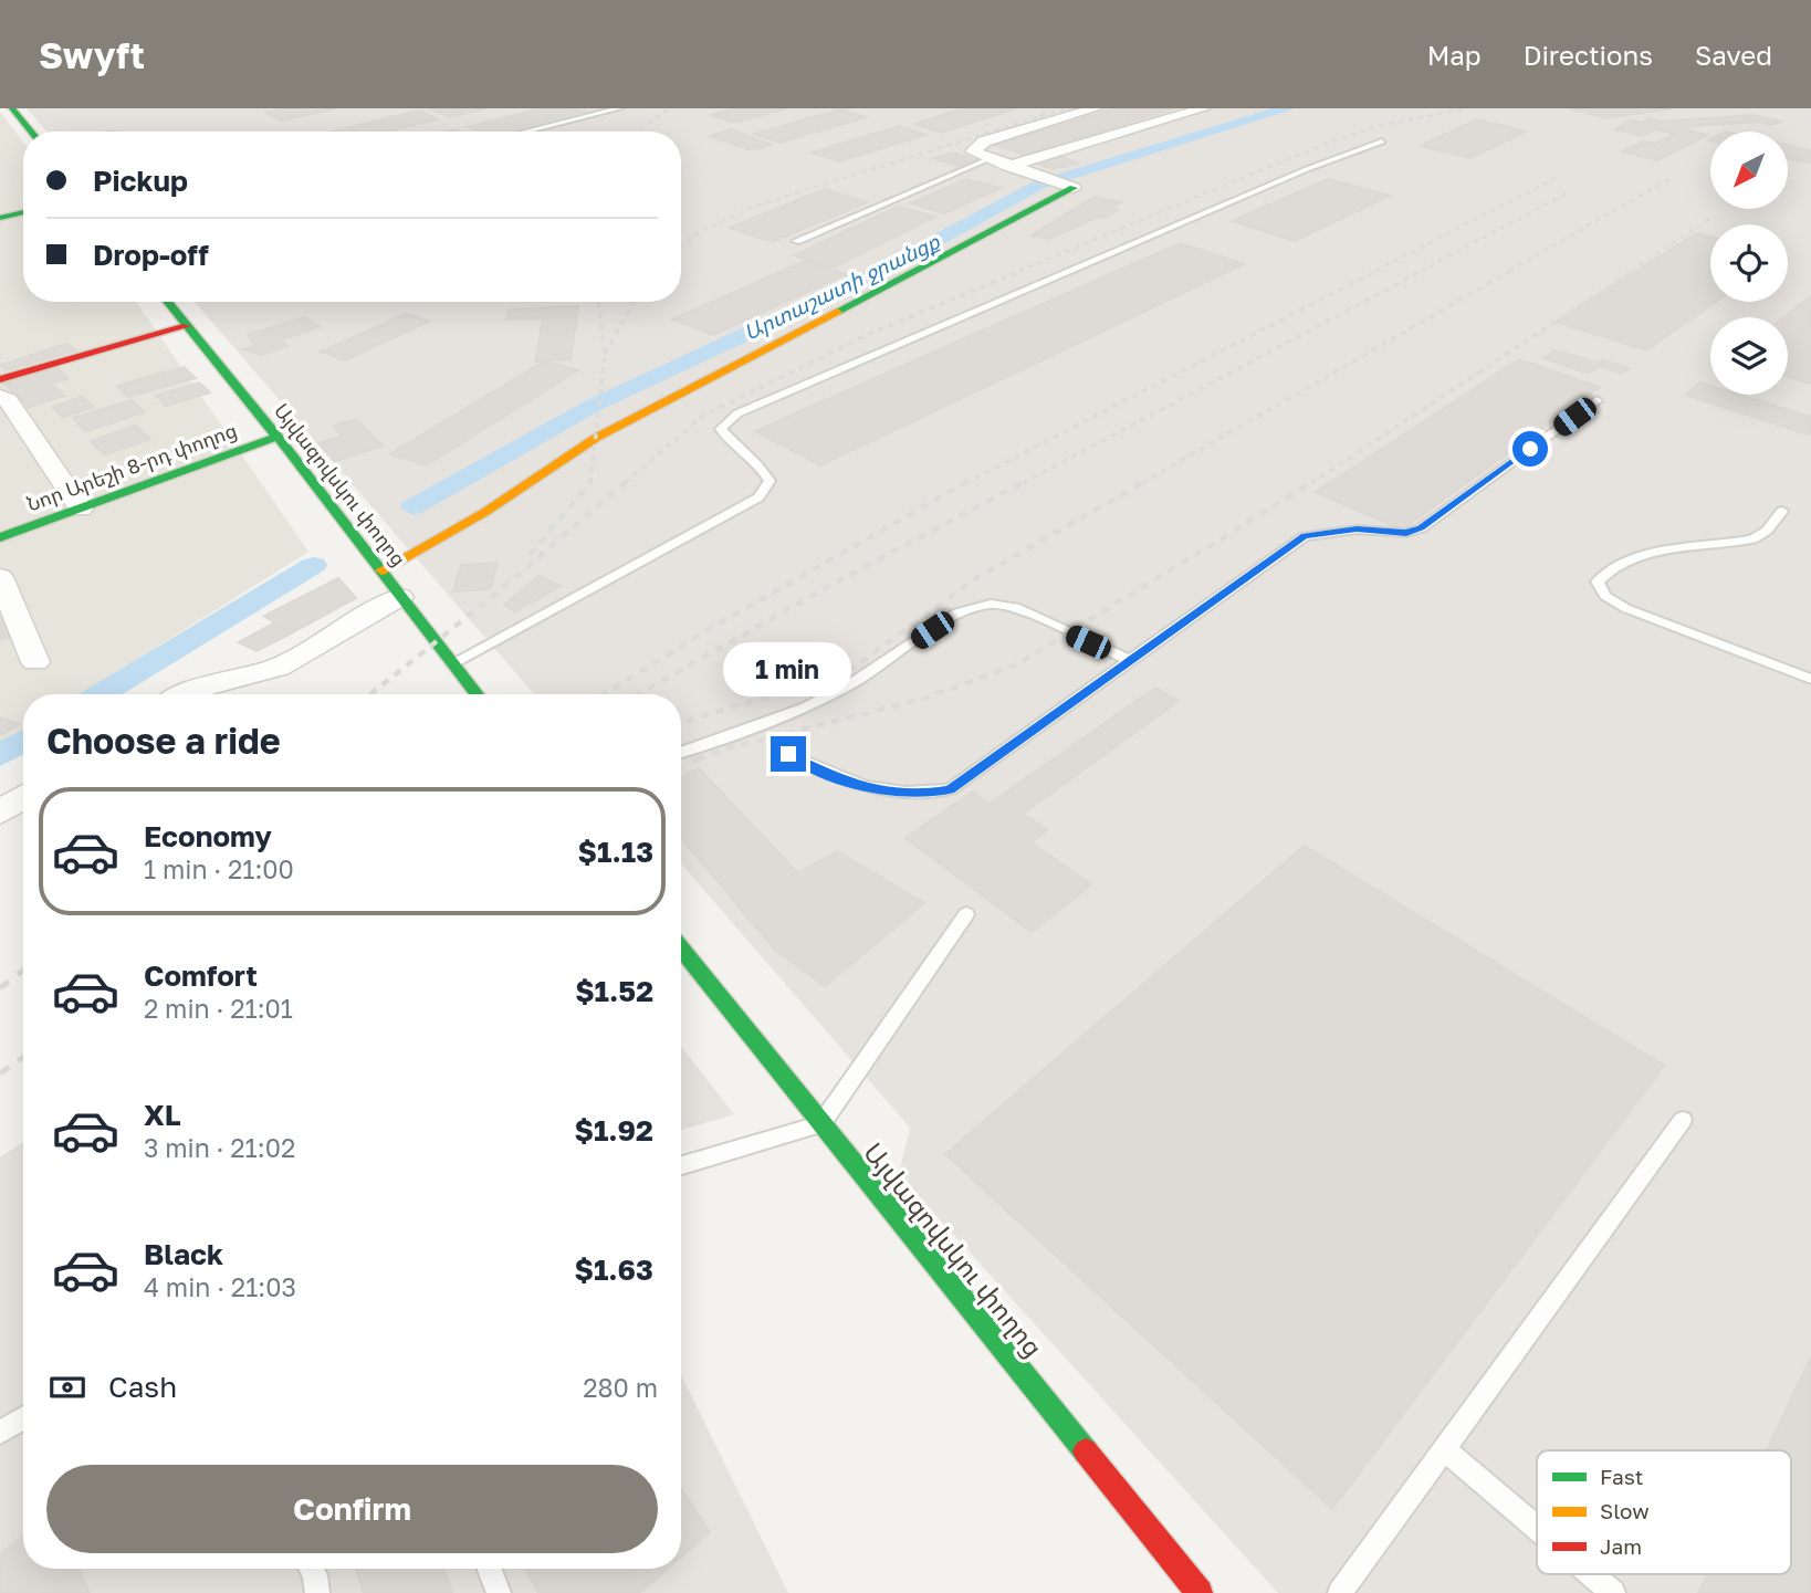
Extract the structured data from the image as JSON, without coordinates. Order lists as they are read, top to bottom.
{
  "streets": {
    "main road": ["Նոր Արեշի 8-րդ փողոց", "Այվազովսկու փողոց"]
  },
  "crossings": [
    ["Նոր Արեշի 8-րդ փողոց", "Այվազովսկու փողոց"]
  ],
  "water": ["Արտաշատի ջրանցք"],
  "legend": ["Fast", "Slow", "Jam"],
  "north": "bottom left",
  "page": {
    "header": "Swyft",
    "nav": ["Map", "Directions", "Saved"],
    "banner": ["Pickup", "Drop-off"],
    "bubble": "1 min",
    "heading": "Choose a ride",
    "list": [
      {
        "name": "Economy",
        "note": "1 min · 21:00",
        "value": "$1.13"
      },
      {
        "name": "Comfort",
        "note": "2 min · 21:01",
        "value": "$1.52"
      },
      {
        "name": "XL",
        "note": "3 min · 21:02",
        "value": "$1.92"
      },
      {
        "name": "Black",
        "note": "4 min · 21:03",
        "value": "$1.63"
      }
    ],
    "pay": ["Cash", "280 m"],
    "buttons": "Confirm"
  }
}
